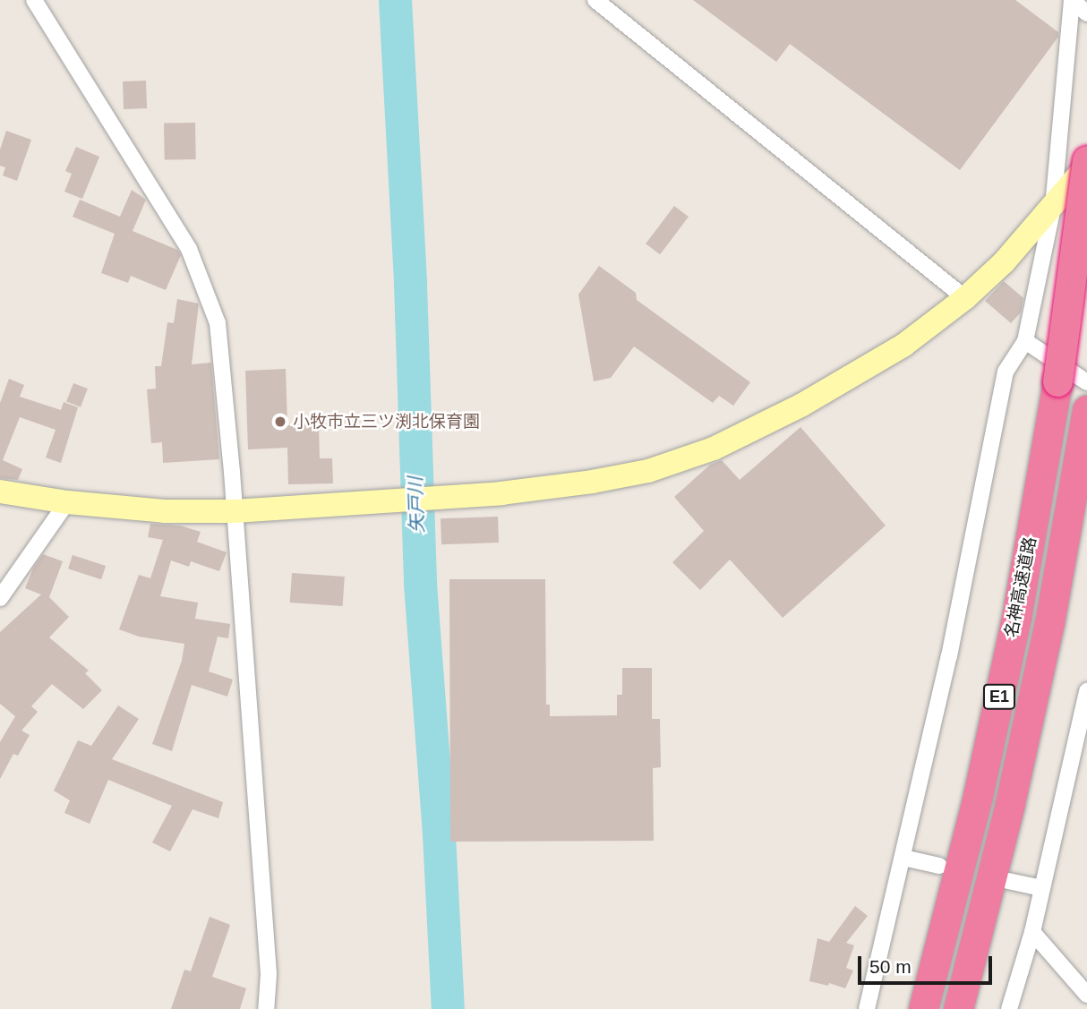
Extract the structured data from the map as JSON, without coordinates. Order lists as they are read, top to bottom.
{
  "streets": {
    "highway": ["名神高速道路", "E1"]
  },
  "water": ["矢戸川"],
  "places": ["小牧市立三ツ渕北保育園"],
  "scale_bar": "50 m"
}
